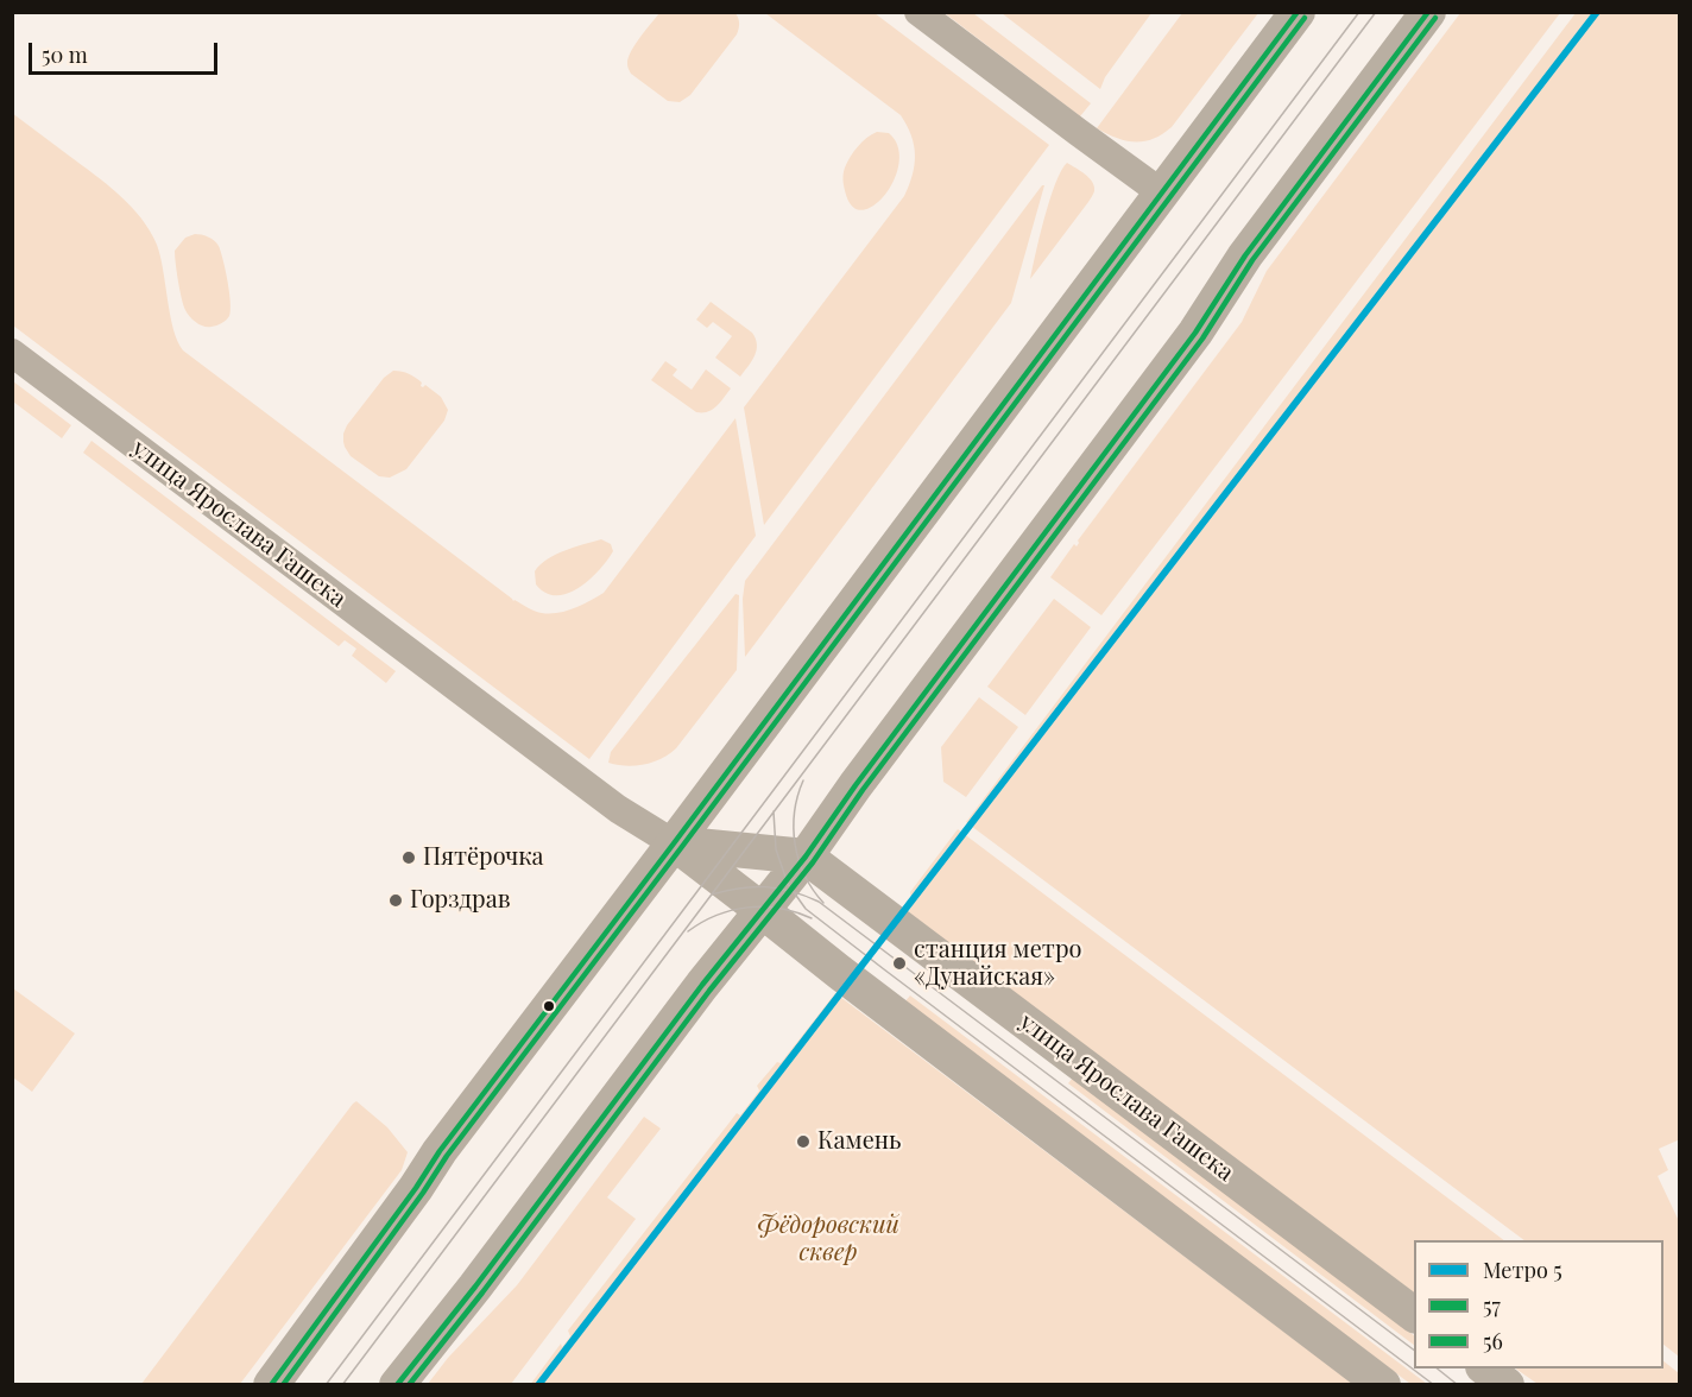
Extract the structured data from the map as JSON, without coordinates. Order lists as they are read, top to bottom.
{
  "streets": {
    "street": ["улица Ярослава Гашека"]
  },
  "parks": ["Фёдоровский сквер"],
  "places": [
    "Пятёрочка",
    "Горздрав",
    "станция метро «Дунайская»",
    "Камень"
  ],
  "lines": ["metro line 5", "transit line 57", "transit line 56"],
  "legend": ["Метро 5", "57", "56"],
  "scale_bar": "50 m"
}
